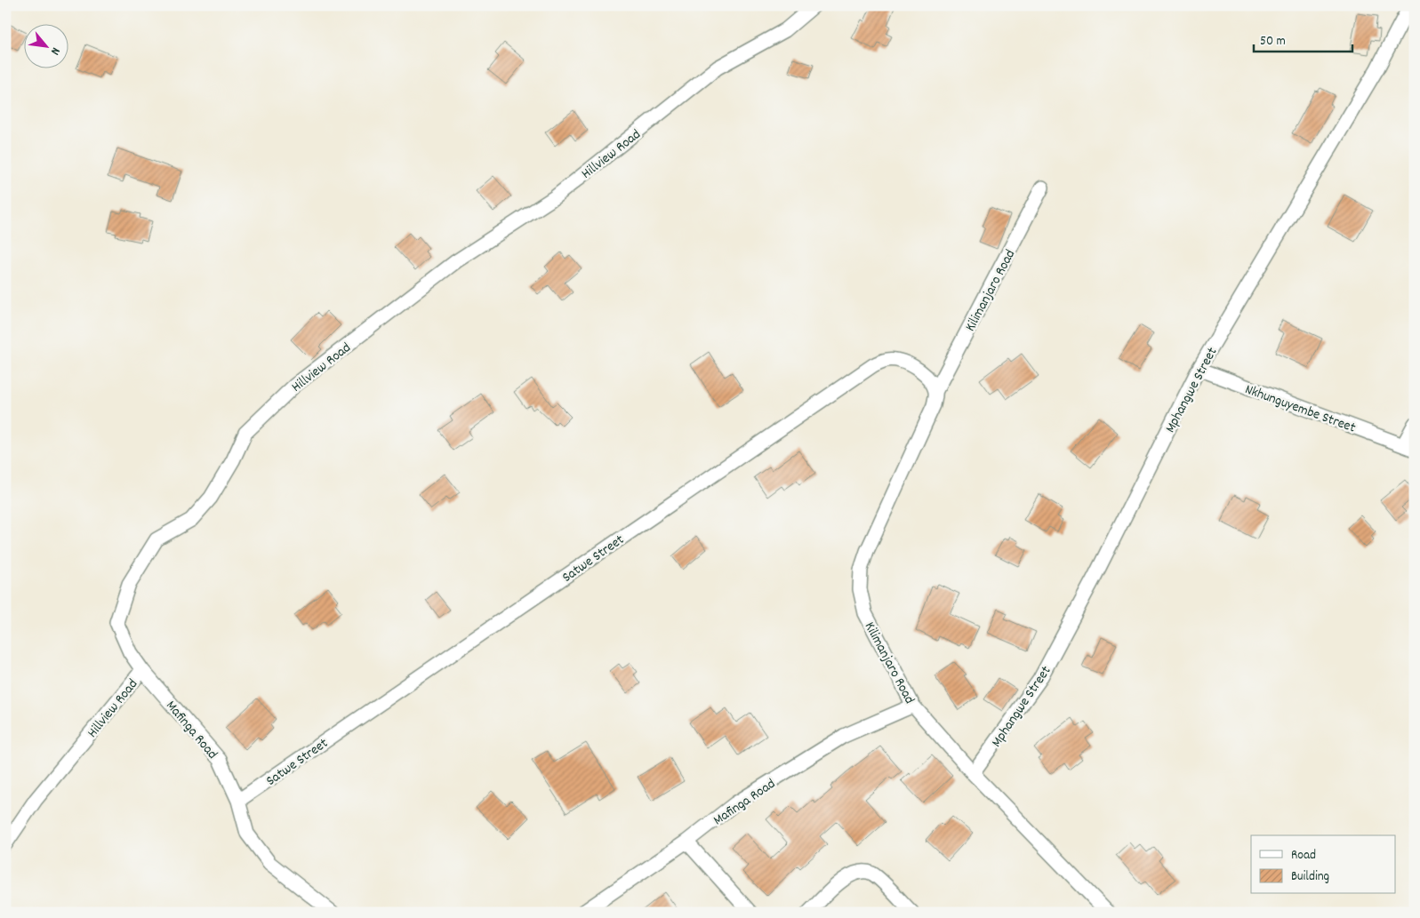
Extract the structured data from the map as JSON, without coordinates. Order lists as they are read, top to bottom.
{
  "streets": {
    "street": [
      "Hillview Road",
      "Kilimanjaro Road",
      "Mphangwe Street",
      "Nkhunguyembe Street",
      "Satwe Street",
      "Mafinga Road"
    ]
  },
  "crossings": [
    ["Hillview Road", "Mafinga Road"],
    ["Kilimanjaro Road", "Mphangwe Street"],
    ["Kilimanjaro Road", "Satwe Street"],
    ["Kilimanjaro Road", "Mafinga Road"],
    ["Mphangwe Street", "Nkhunguyembe Street"],
    ["Satwe Street", "Mafinga Road"]
  ],
  "legend": ["Road", "Building"],
  "scale_bar": "50 m",
  "north": "bottom right"
}
